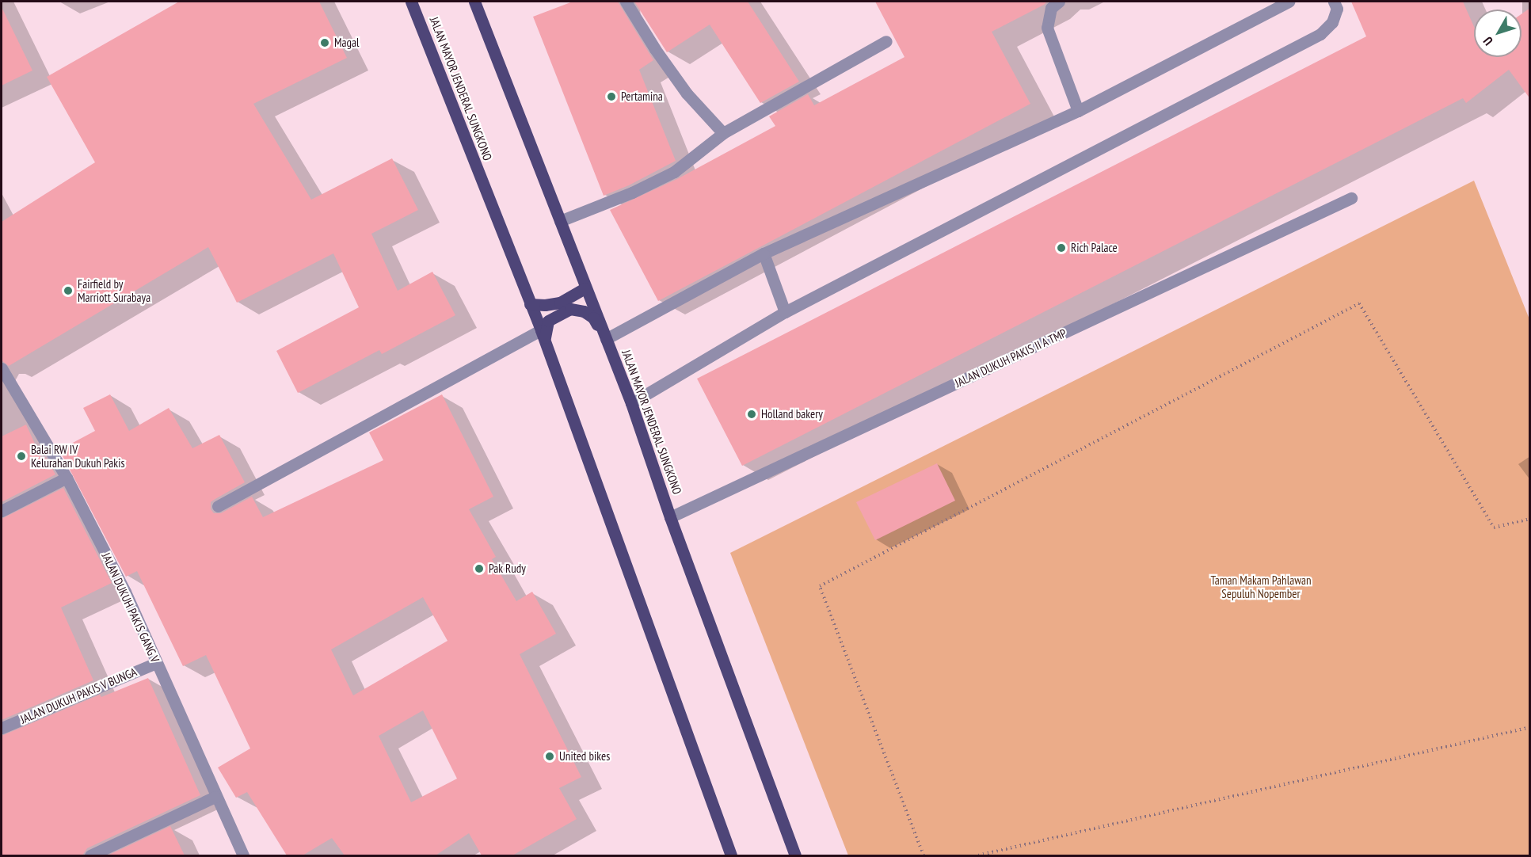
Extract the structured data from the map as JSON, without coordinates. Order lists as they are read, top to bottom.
{
  "streets": {
    "main road": ["JALAN MAYOR JENDERAL SUNGKONO"],
    "street": ["JALAN DUKUH PAKIS II A TMP", "JALAN DUKUH PAKIS GANG V", "JALAN DUKUH PAKIS V BUNGA"]
  },
  "crossings": [
    ["JALAN MAYOR JENDERAL SUNGKONO", "JALAN DUKUH PAKIS II A TMP"],
    ["JALAN DUKUH PAKIS GANG V", "JALAN DUKUH PAKIS V BUNGA"]
  ],
  "parks": ["Taman Makam Pahlawan Sepuluh Nopember"],
  "places": [
    "Magal",
    "Pertamina",
    "Rich Palace",
    "Fairfield by Marriott Surabaya",
    "Holland bakery",
    "Balai RW IV Kelurahan Dukuh Pakis",
    "Pak Rudy",
    "United bikes"
  ],
  "north": "bottom left"
}
